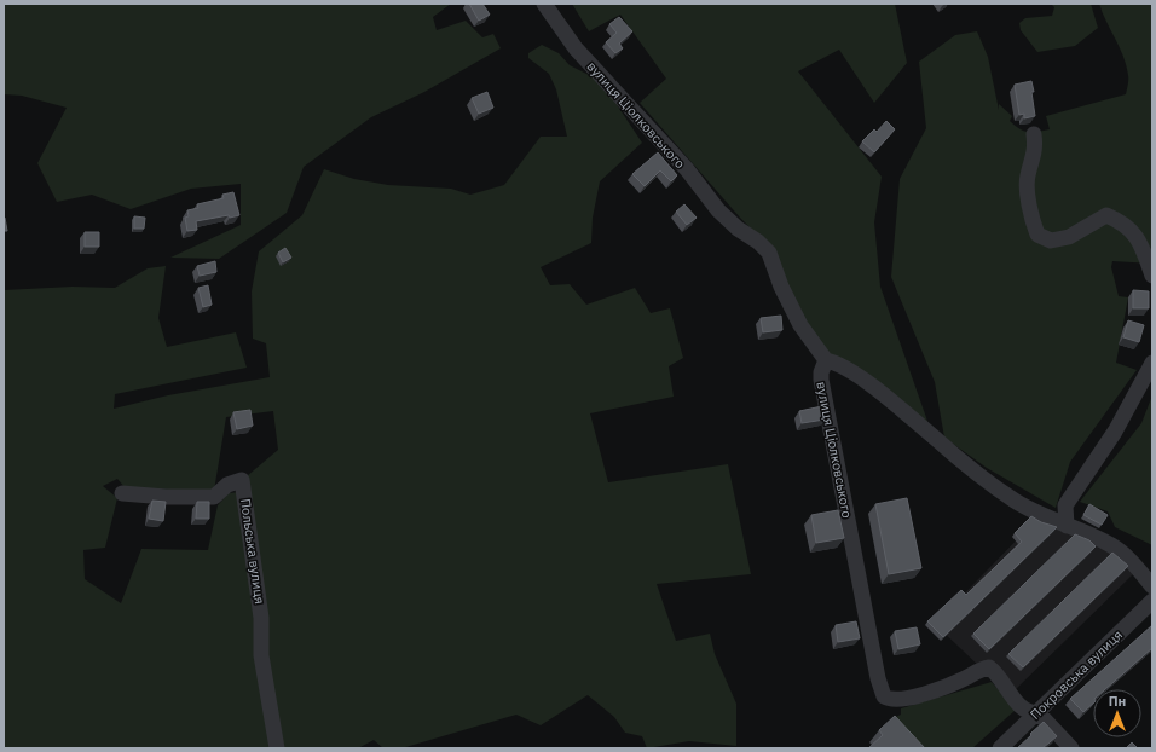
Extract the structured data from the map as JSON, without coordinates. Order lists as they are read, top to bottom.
{
  "streets": {
    "street": ["вулиця Ціолковського", "Польська вулиця", "Покровська вулиця"]
  },
  "crossings": [
    ["вулиця Ціолковського", "Покровська вулиця"]
  ],
  "north": "top"
}
